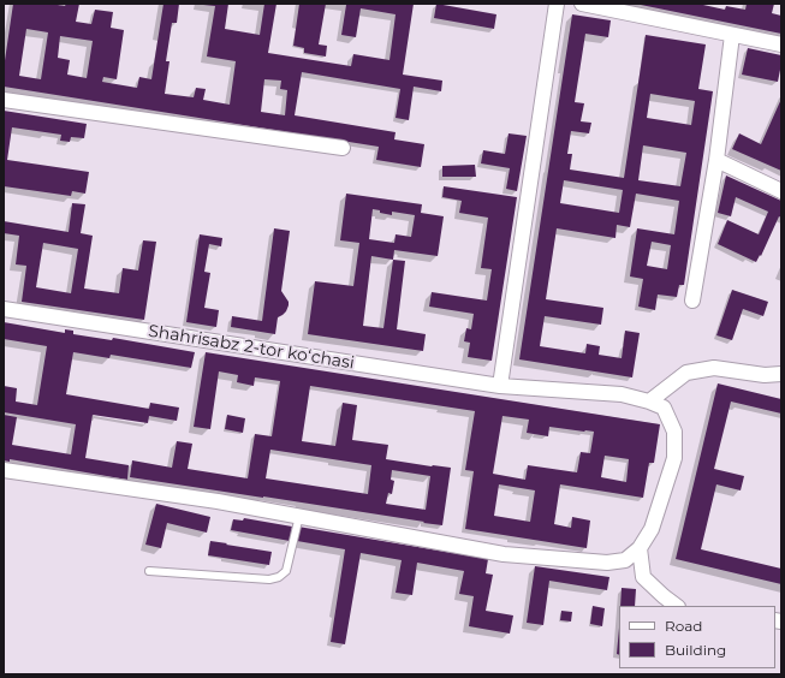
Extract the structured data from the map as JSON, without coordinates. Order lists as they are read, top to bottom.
{
  "streets": {
    "street": ["Shahrisabz 2-tor koʻchasi"]
  },
  "legend": ["Road", "Building"]
}
